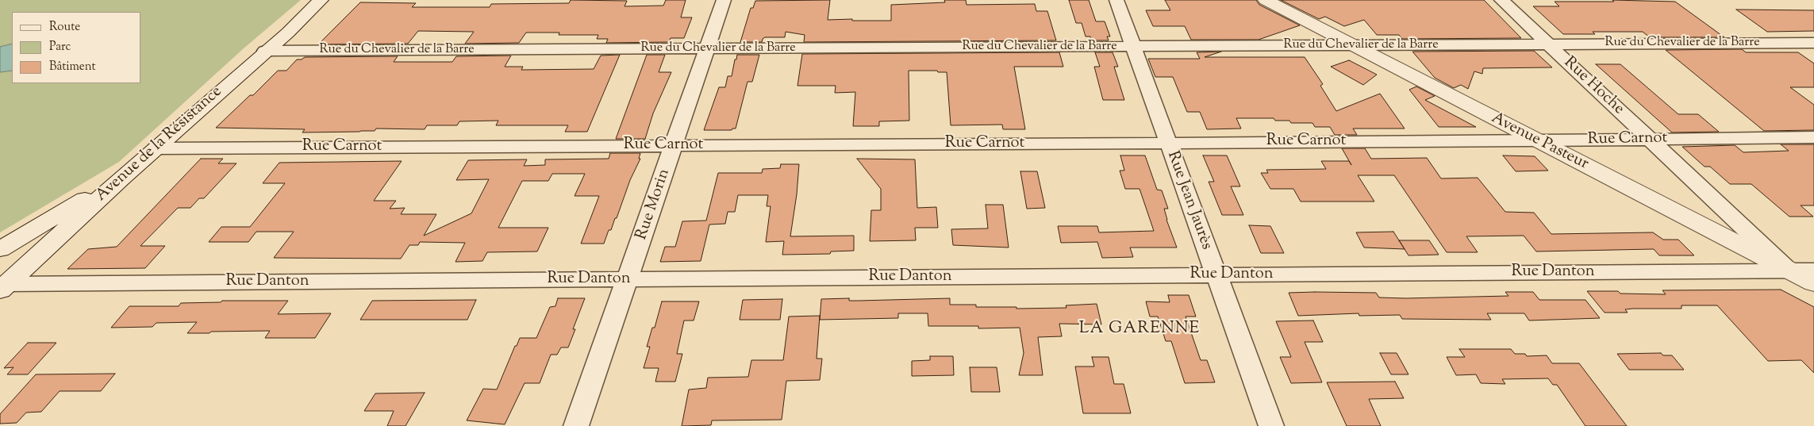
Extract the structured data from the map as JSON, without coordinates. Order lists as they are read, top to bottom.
{
  "streets": {
    "main road": ["Avenue Pasteur", "Avenue de la Résistance"],
    "street": [
      "Rue du Chevalier de la Barre",
      "Rue Hoche",
      "Rue Carnot",
      "Rue Jean Jaurès",
      "Rue Morin",
      "Rue Danton"
    ]
  },
  "crossings": [
    ["Rue du Chevalier de la Barre", "Rue Hoche"],
    ["Rue du Chevalier de la Barre", "Avenue Pasteur"],
    ["Rue du Chevalier de la Barre", "Avenue de la Résistance"],
    ["Rue du Chevalier de la Barre", "Rue Jean Jaurès"],
    ["Rue du Chevalier de la Barre", "Rue Morin"],
    ["Rue Hoche", "Rue Carnot"],
    ["Rue Hoche", "Avenue Pasteur"],
    ["Rue Hoche", "Rue Danton"],
    ["Rue Carnot", "Avenue Pasteur"],
    ["Rue Carnot", "Avenue de la Résistance"],
    ["Rue Carnot", "Rue Jean Jaurès"],
    ["Rue Carnot", "Rue Morin"],
    ["Avenue Pasteur", "Rue Danton"],
    ["Avenue de la Résistance", "Rue Danton"],
    ["Rue Jean Jaurès", "Rue Danton"],
    ["Rue Morin", "Rue Danton"]
  ],
  "districts": ["LA GARENNE"],
  "legend": ["Route", "Parc", "Bâtiment"]
}
